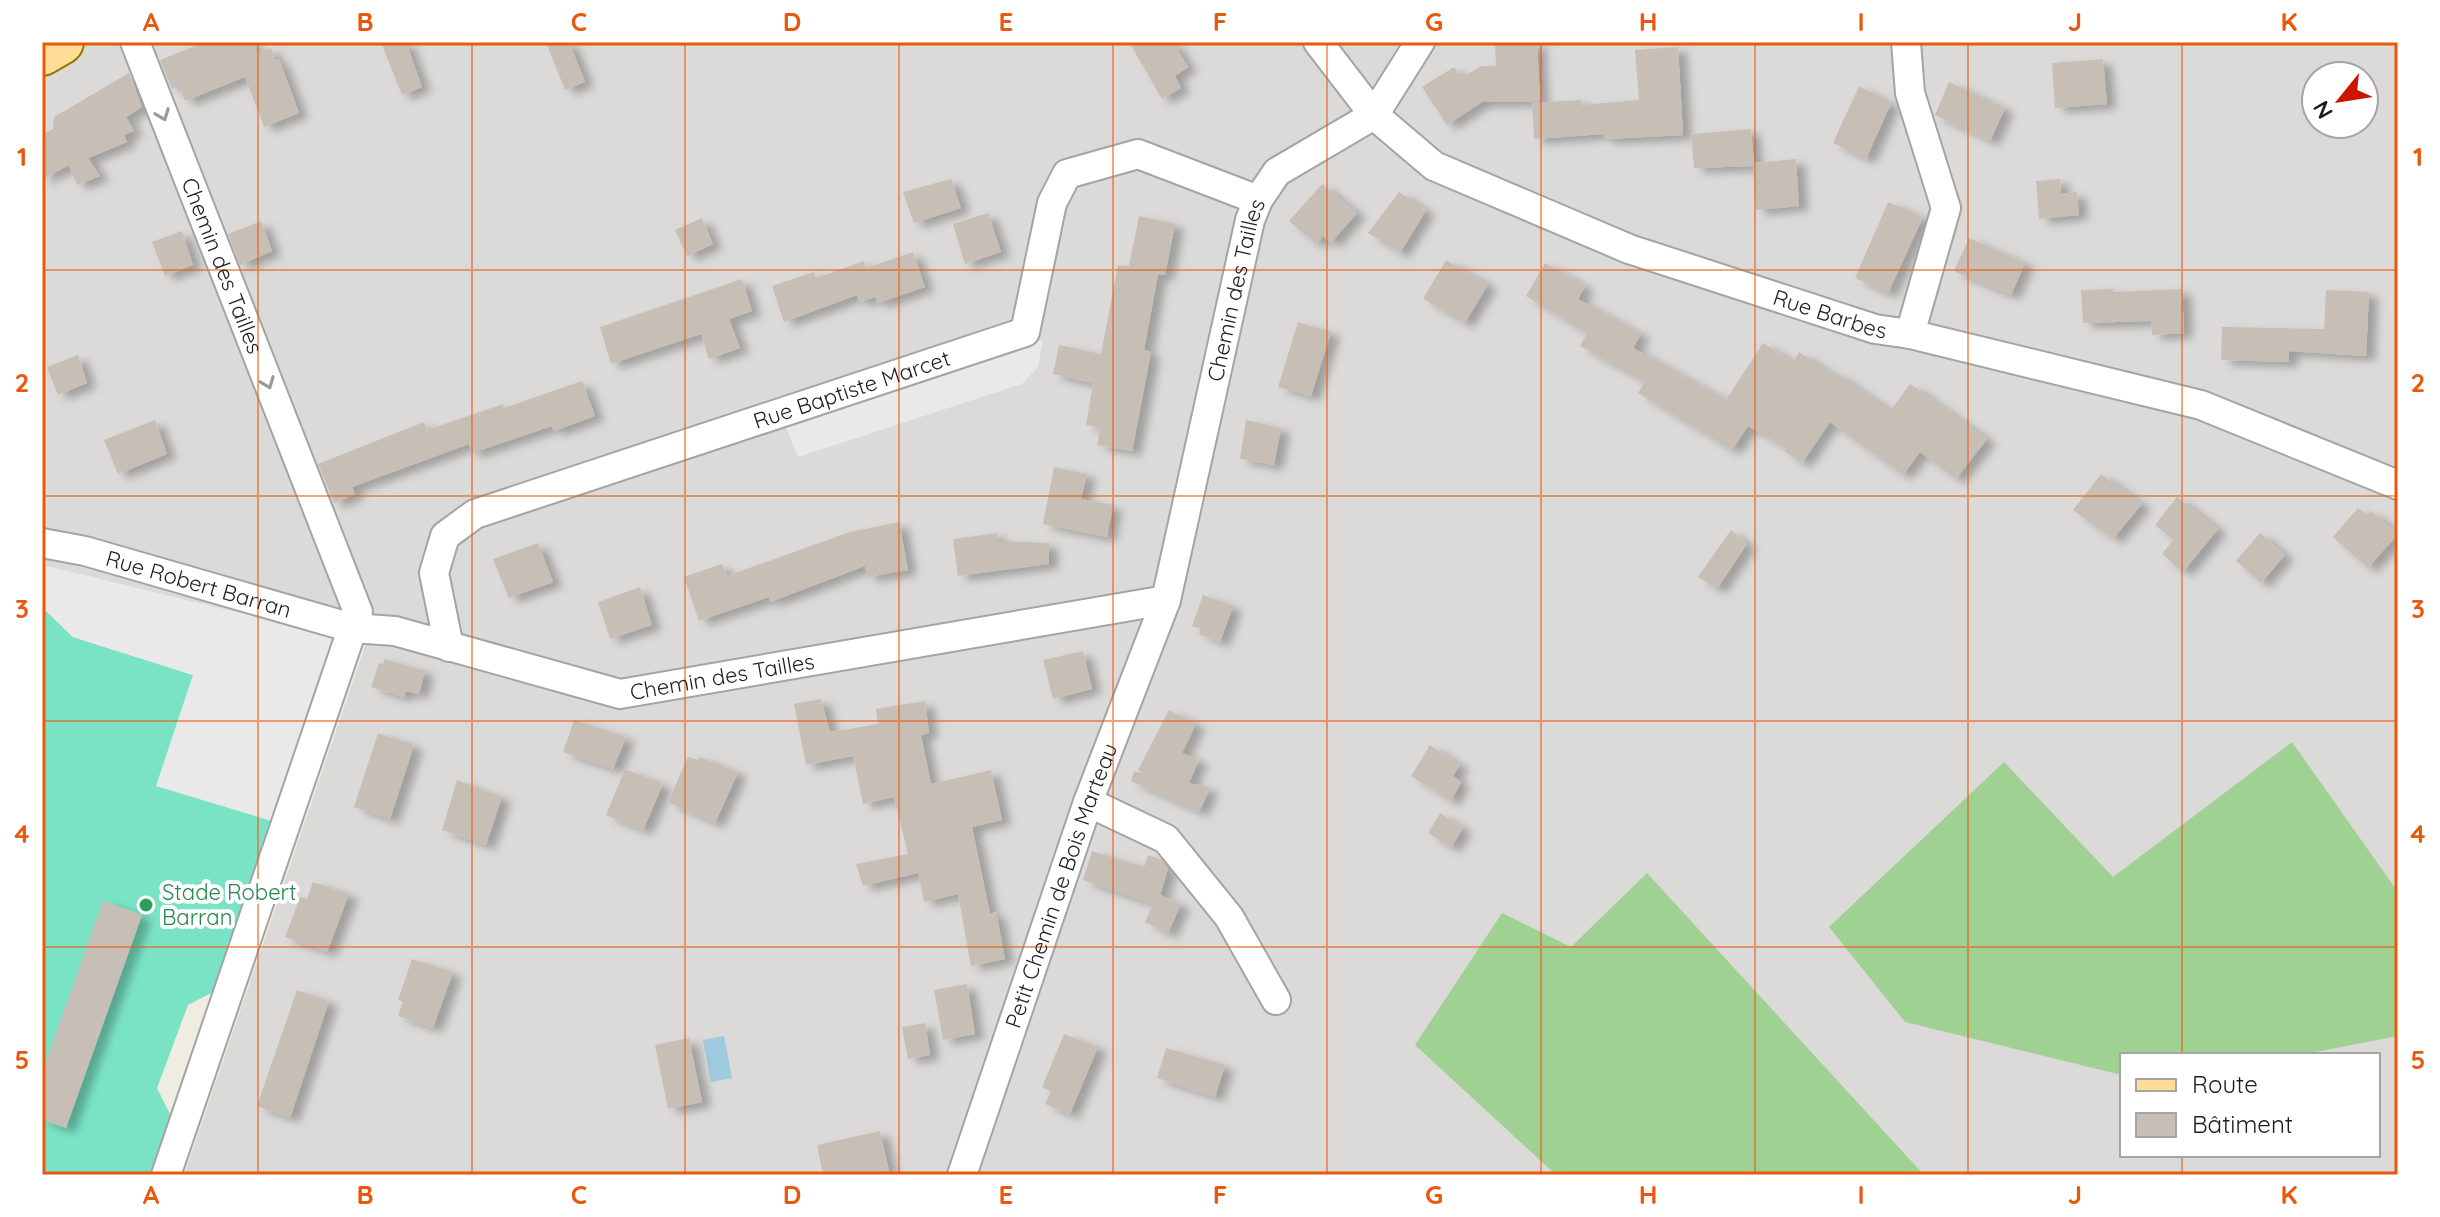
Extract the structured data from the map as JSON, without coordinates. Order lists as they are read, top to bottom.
{
  "streets": {
    "street": [
      "Chemin des Tailles",
      "Rue Barbes",
      "Rue Baptiste Marcet",
      "Rue Robert Barran",
      "Petit Chemin de Bois Marteau"
    ]
  },
  "crossings": [
    ["Chemin des Tailles", "Rue Barbes"],
    ["Chemin des Tailles", "Rue Baptiste Marcet"],
    ["Chemin des Tailles", "Rue Robert Barran"],
    ["Chemin des Tailles", "Petit Chemin de Bois Marteau"]
  ],
  "places": ["Stade Robert Barran"],
  "legend": ["Route", "Bâtiment"],
  "north": "bottom left",
  "grid": {
    "columns": [
      "A",
      "B",
      "C",
      "D",
      "E",
      "F",
      "G",
      "H",
      "I",
      "J",
      "K"
    ],
    "rows": [
      "1",
      "2",
      "3",
      "4",
      "5"
    ]
  }
}
